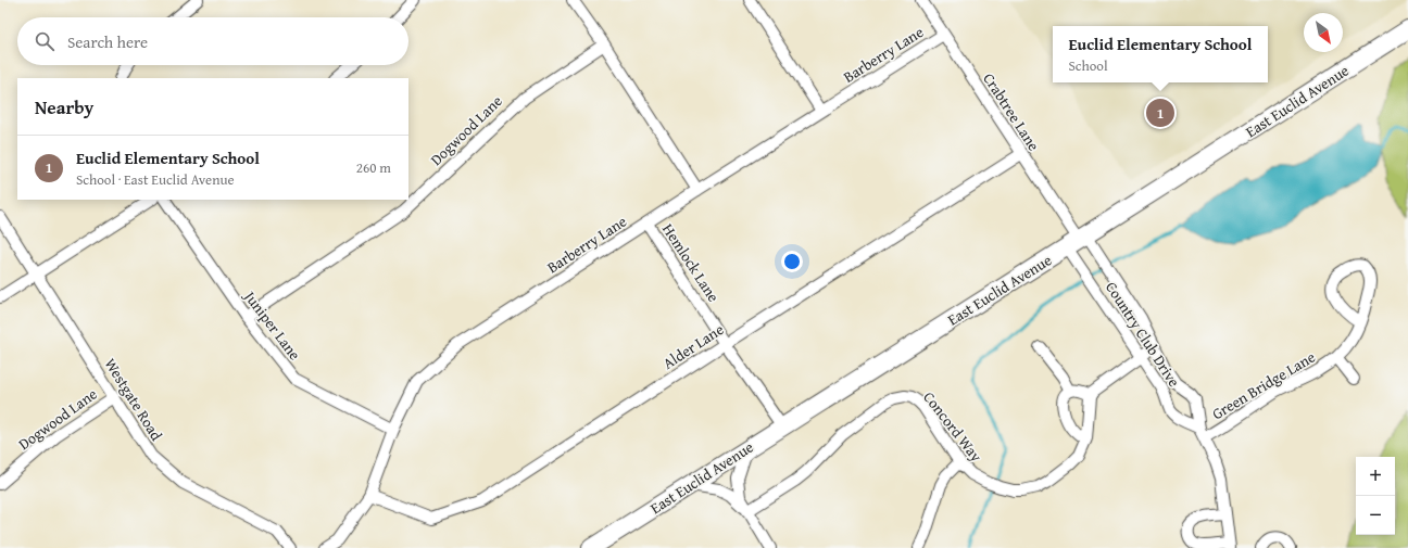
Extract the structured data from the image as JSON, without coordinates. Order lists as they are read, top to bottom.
{
  "streets": {
    "main road": ["East Euclid Avenue"],
    "street": [
      "Barberry Lane",
      "Crabtree Lane",
      "Dogwood Lane",
      "Hemlock Lane",
      "Juniper Lane",
      "Country Club Drive",
      "Alder Lane",
      "Green Bridge Lane",
      "Westgate Road",
      "Concord Way"
    ]
  },
  "crossings": [
    ["Barberry Lane", "Crabtree Lane"],
    ["Barberry Lane", "Hemlock Lane"],
    ["Barberry Lane", "Juniper Lane"],
    ["Barberry Lane", "Alder Lane"],
    ["East Euclid Avenue", "Crabtree Lane"],
    ["East Euclid Avenue", "Hemlock Lane"],
    ["East Euclid Avenue", "Country Club Drive"],
    ["Crabtree Lane", "Country Club Drive"],
    ["Crabtree Lane", "Alder Lane"],
    ["Dogwood Lane", "Juniper Lane"],
    ["Dogwood Lane", "Westgate Road"],
    ["Hemlock Lane", "Alder Lane"],
    ["Country Club Drive", "Green Bridge Lane"]
  ],
  "north": "bottom right",
  "page": {
    "search": "Search here",
    "popup": ["Euclid Elementary School", "School"],
    "heading": "Nearby",
    "pins": "1",
    "list": [
      {
        "mark": "1",
        "name": "Euclid Elementary School",
        "note": "School · East Euclid Avenue",
        "value": "260 m"
      }
    ],
    "map_buttons": ["+", "−"]
  }
}
